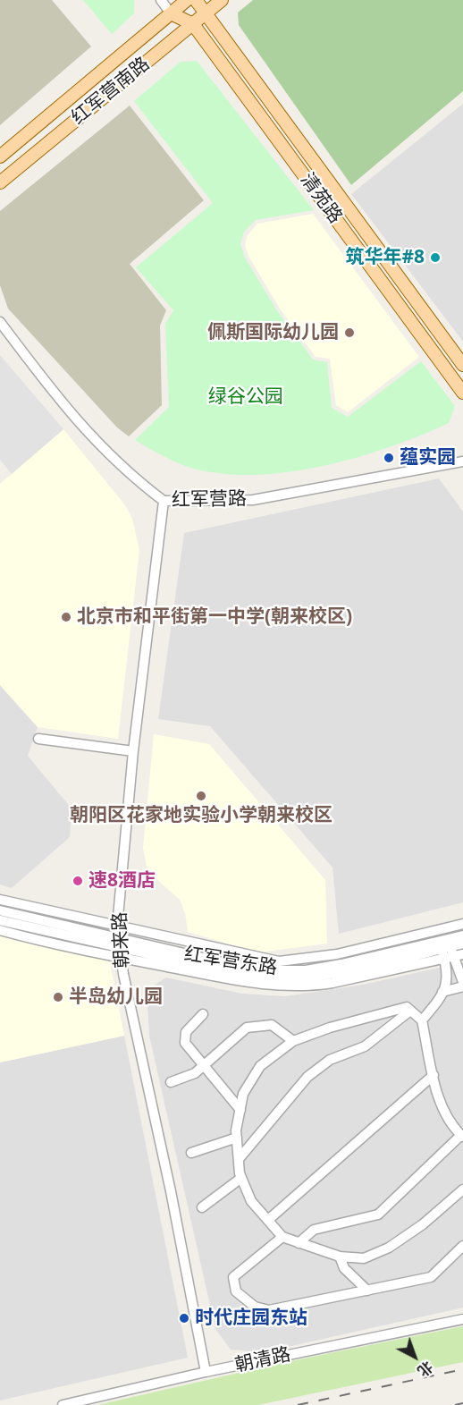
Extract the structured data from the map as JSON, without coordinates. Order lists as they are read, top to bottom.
{
  "streets": {
    "main road": ["红军营南路", "清苑路"],
    "street": [
      "红军营路",
      "朝来路",
      "红军营东路",
      "朝清路"
    ]
  },
  "crossings": [
    ["红军营南路", "清苑路"],
    ["红军营路", "朝来路"],
    ["朝来路", "红军营东路"],
    ["朝来路", "朝清路"]
  ],
  "parks": ["绿谷公园"],
  "places": [
    "筑华年#8",
    "佩斯国际幼儿园",
    "蕴实园",
    "北京市和平街第一中学(朝来校区)",
    "朝阳区花家地实验小学朝来校区",
    "速8酒店",
    "半岛幼儿园",
    "时代庄园东站"
  ],
  "north": "bottom right"
}
